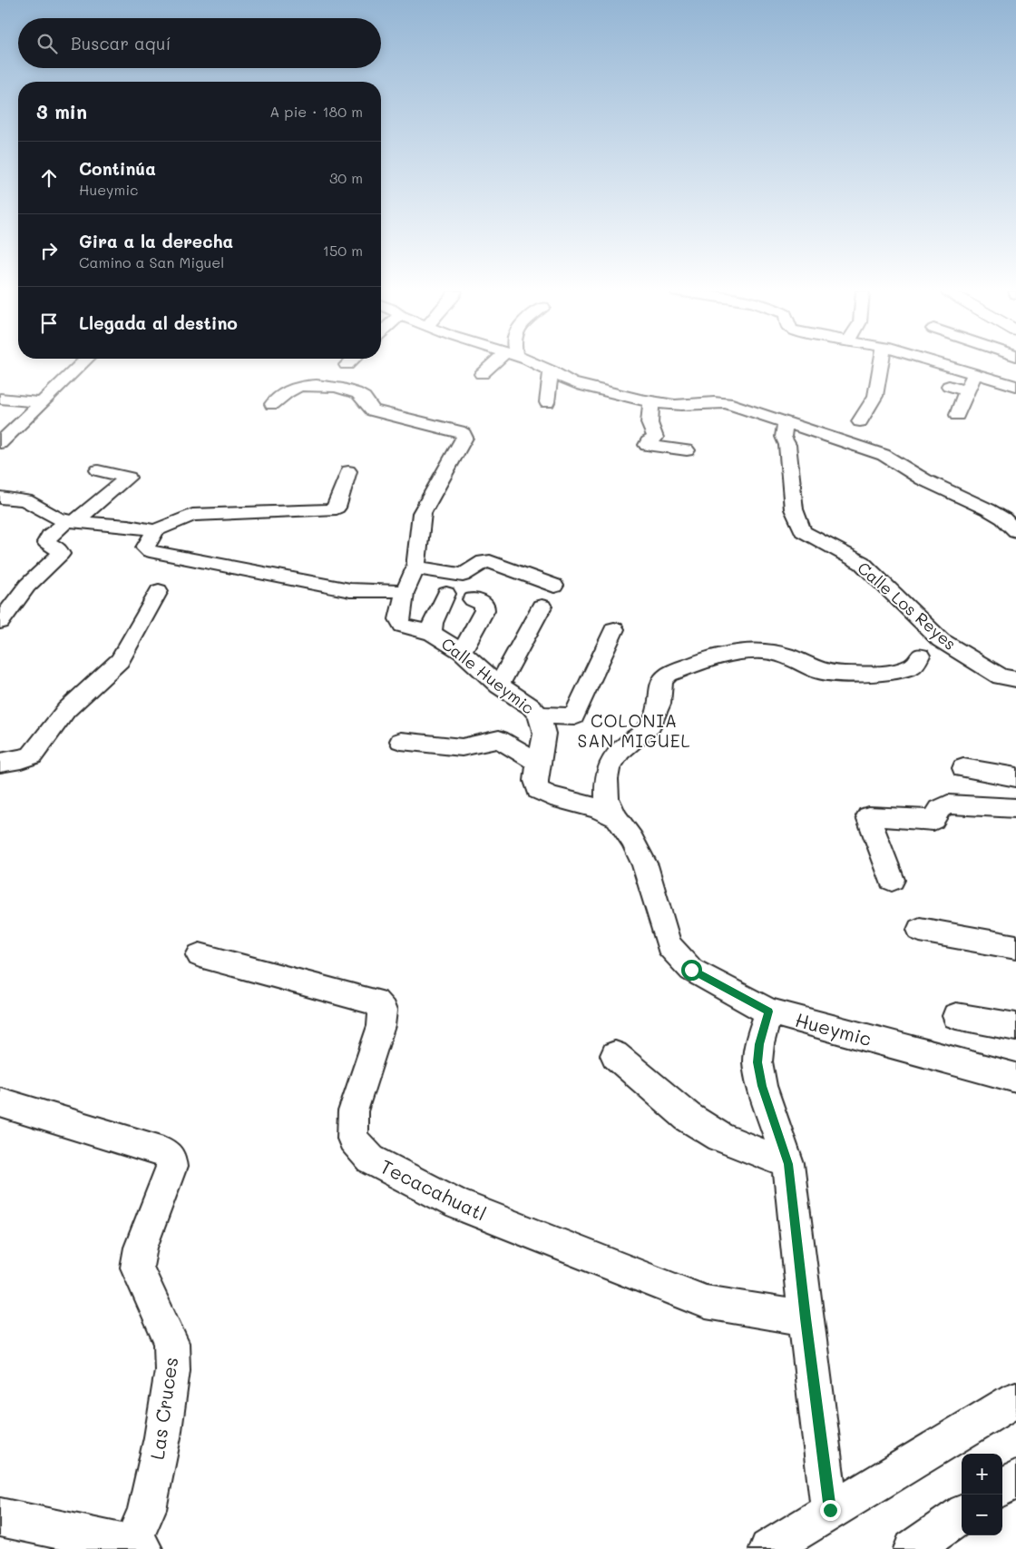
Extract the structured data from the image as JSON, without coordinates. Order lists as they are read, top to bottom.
{
  "streets": {
    "street": [
      "Calle Los Reyes",
      "Calle Hueymic",
      "Hueymic",
      "Tecacahuatl",
      "Las Cruces"
    ]
  },
  "crossings": [
    ["Calle Hueymic", "Hueymic"]
  ],
  "districts": ["COLONIA SAN MIGUEL"],
  "page": {
    "search": "Buscar aquí",
    "heading": ["3 min", "A pie · 180 m"],
    "list": [
      ["Continúa", "Hueymic", "30 m"],
      ["Gira a la derecha", "Camino a San Miguel", "150 m"],
      "Llegada al destino"
    ],
    "map_buttons": ["+", "−"]
  }
}
